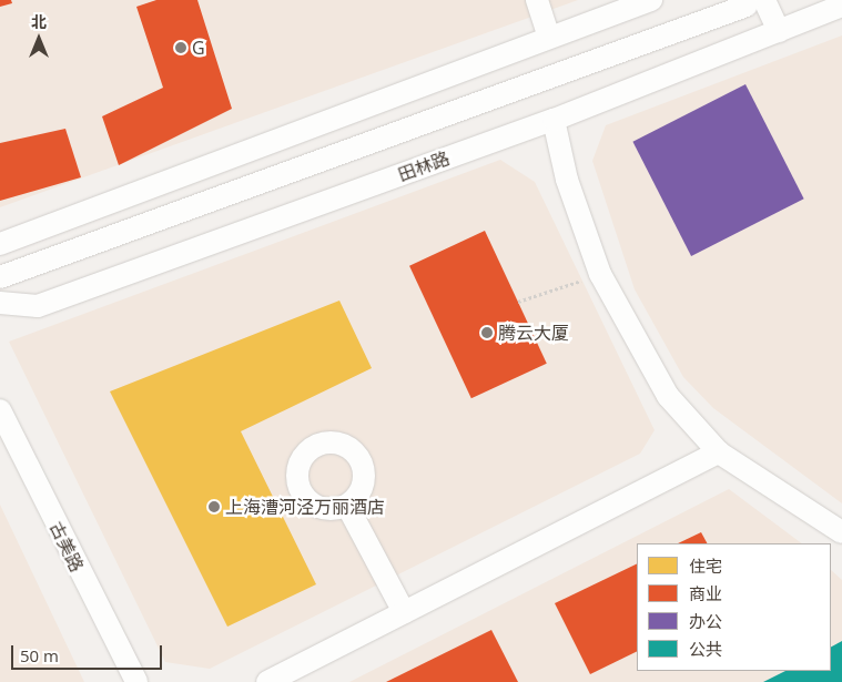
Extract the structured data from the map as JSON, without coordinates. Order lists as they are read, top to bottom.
{
  "streets": {
    "street": ["田林路", "古美路"]
  },
  "places": ["G", "腾云大厦", "上海漕河泾万丽酒店"],
  "legend": [
    "住宅",
    "商业",
    "办公",
    "公共"
  ],
  "scale_bar": "50 m",
  "north": "top"
}
